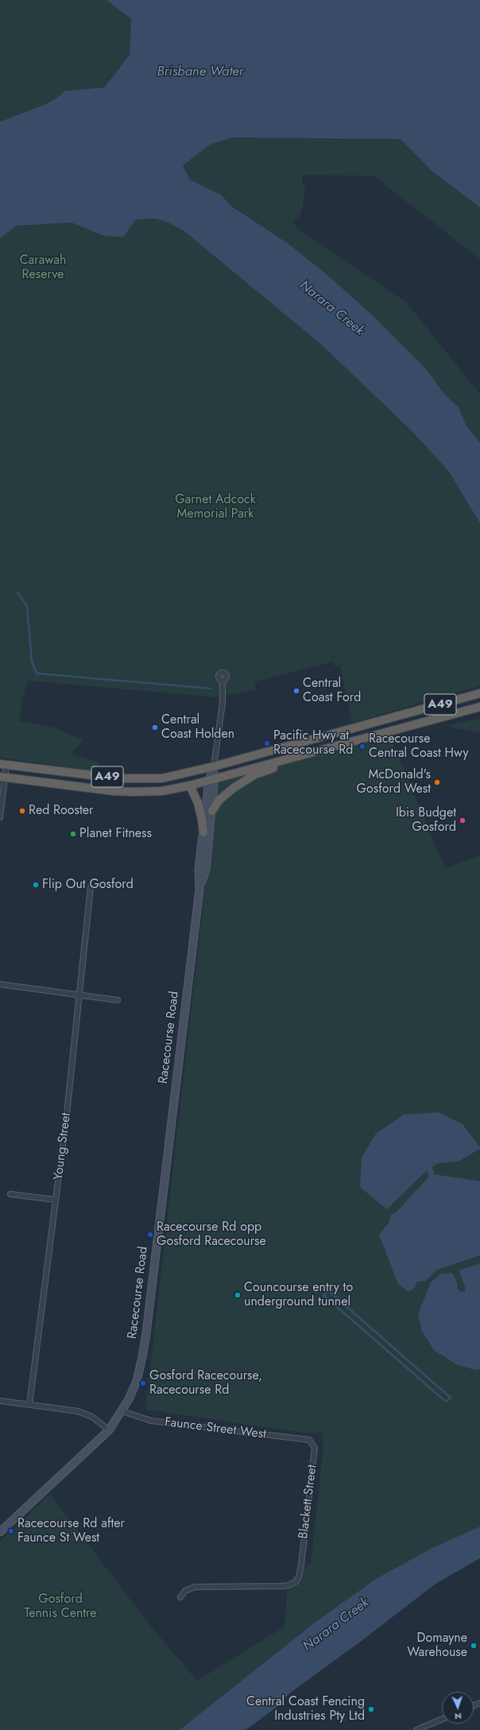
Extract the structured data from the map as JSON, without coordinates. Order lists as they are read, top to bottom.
{
  "streets": {
    "highway": ["A49"],
    "main road": ["Racecourse Road"],
    "street": ["Young Street", "Faunce Street West", "Blackett Street"]
  },
  "crossings": [
    ["A49", "Racecourse Road"],
    ["Racecourse Road", "Faunce Street West"],
    ["Faunce Street West", "Blackett Street"]
  ],
  "water": ["Brisbane Water", "Narara Creek"],
  "parks": ["Carawah Reserve", "Garnet Adcock Memorial Park", "Gosford Tennis Centre"],
  "places": [
    "Central Coast Ford",
    "Central Coast Holden",
    "Pacific Hwy at Racecourse Rd",
    "Racecourse Central Coast Hwy",
    "McDonald's Gosford West",
    "Red Rooster",
    "Ibis Budget Gosford",
    "Planet Fitness",
    "Flip Out Gosford",
    "Racecourse Rd opp Gosford Racecourse",
    "Councourse entry to underground tunnel",
    "Gosford Racecourse, Racecourse Rd",
    "Racecourse Rd after Faunce St West",
    "Domayne Warehouse",
    "Central Coast Fencing Industries Pty Ltd"
  ],
  "north": "bottom"
}
